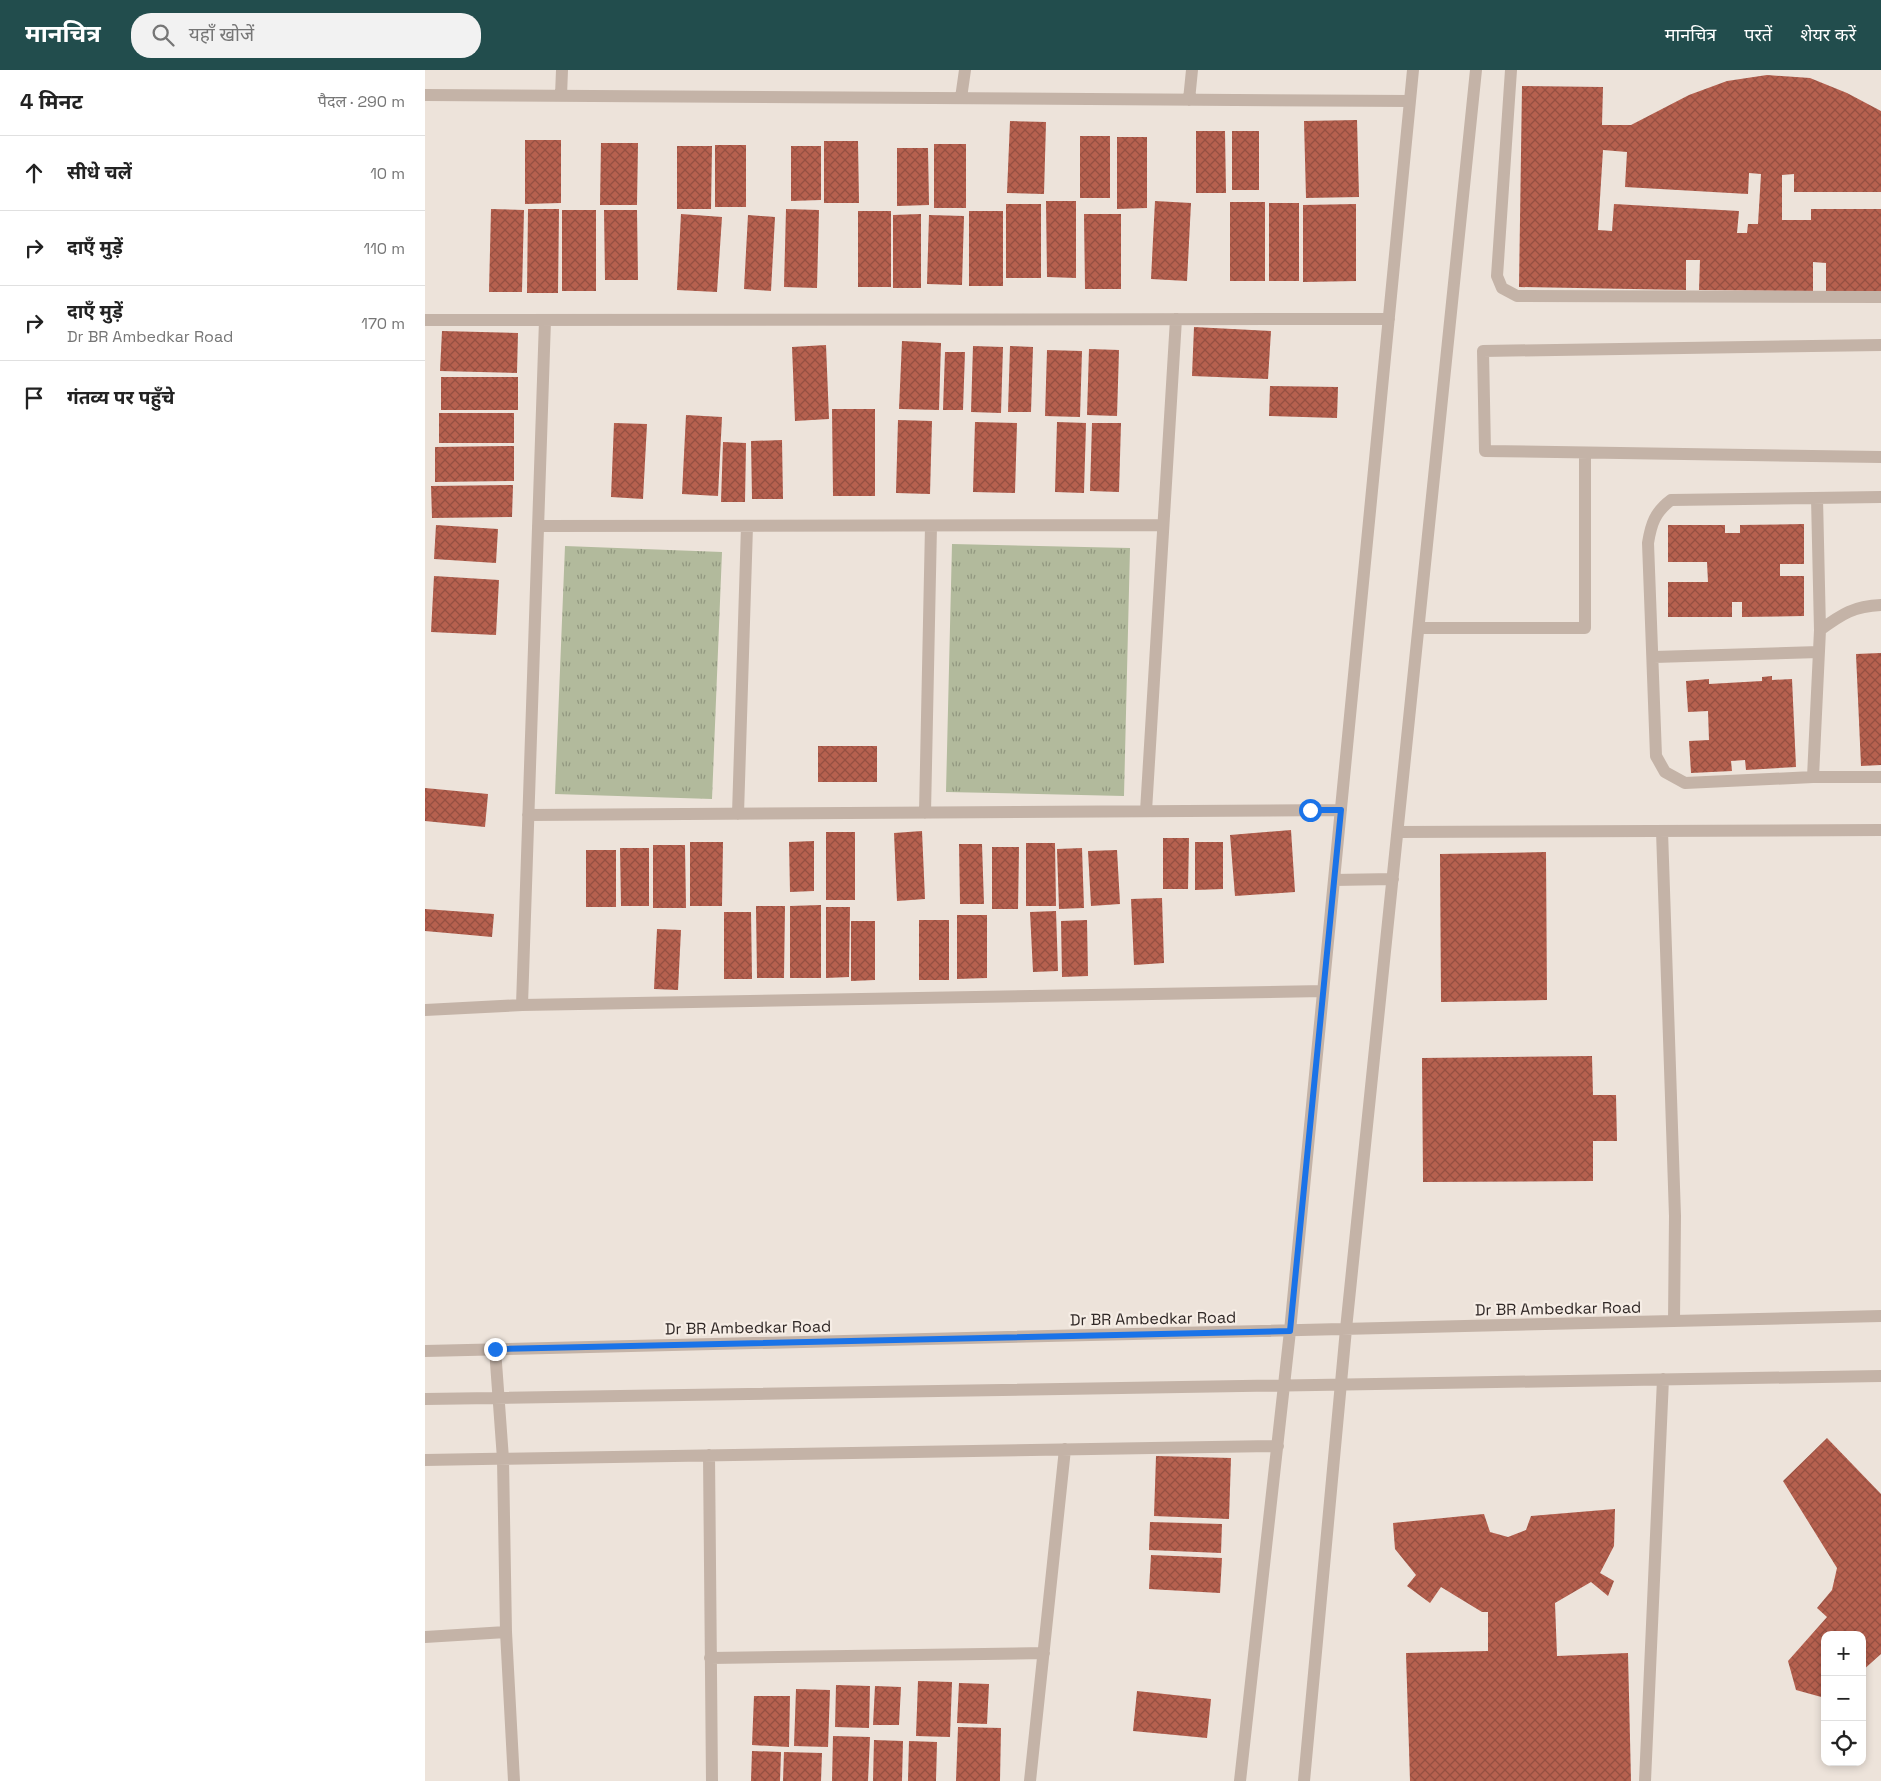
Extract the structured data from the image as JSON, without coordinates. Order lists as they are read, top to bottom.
{
  "streets": {
    "street": ["Dr BR Ambedkar Road"]
  },
  "page": {
    "header": "मानचित्र",
    "search": "यहाँ खोजें",
    "nav": ["मानचित्र", "परतें", "शेयर करें"],
    "heading": ["4 मिनट", "पैदल · 290 m"],
    "list": [
      ["सीधे चलें", "10 m"],
      ["दाएँ मुड़ें", "110 m"],
      ["दाएँ मुड़ें", "Dr BR Ambedkar Road", "170 m"],
      "गंतव्य पर पहुँचे"
    ],
    "map_buttons": ["+", "−"]
  }
}
